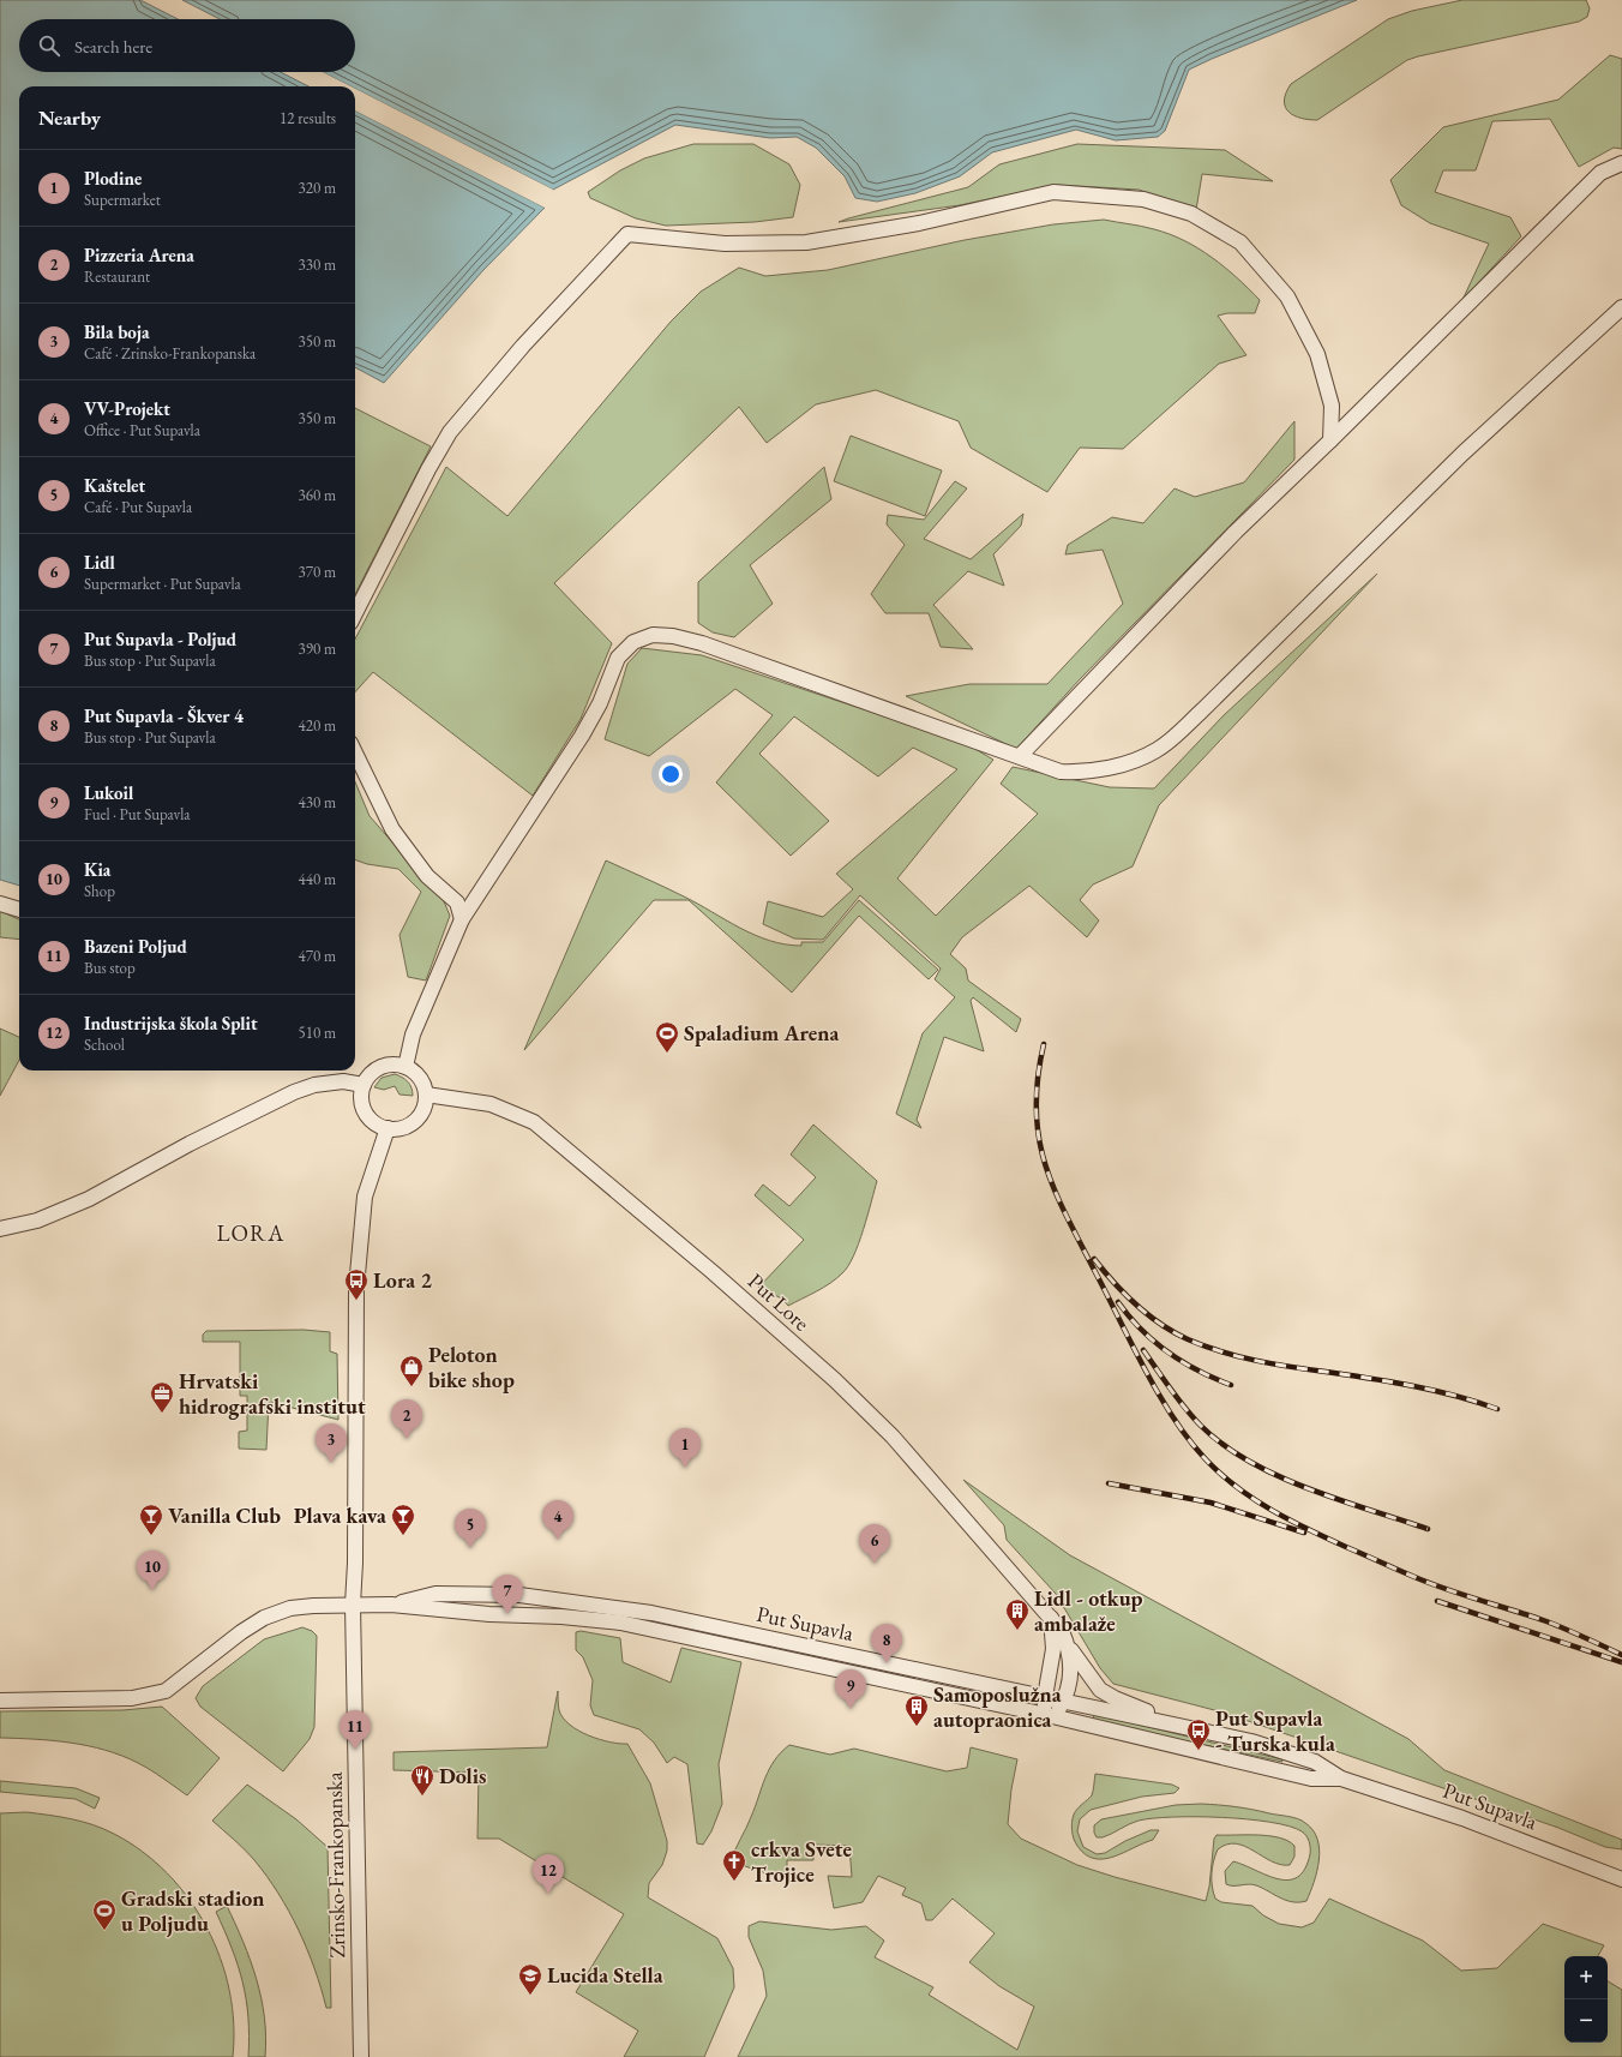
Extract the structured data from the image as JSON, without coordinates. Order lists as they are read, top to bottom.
{
  "streets": {
    "street": ["Put Lore", "Put Supavla", "Zrinsko-Frankopanska"]
  },
  "crossings": [
    ["Put Lore", "Put Supavla"],
    ["Put Lore", "Zrinsko-Frankopanska"],
    ["Put Supavla", "Zrinsko-Frankopanska"]
  ],
  "districts": ["LORA"],
  "places": {
    "sports": ["Spaladium Arena", "Gradski stadion u Poljudu"],
    "bus stop": ["Lora 2", "Put Supavla - Turska kula"],
    "shop": ["Peloton bike shop"],
    "office": ["Hrvatski hidrografski institut"],
    "bar": ["Vanilla Club", "Plava kava"],
    "building": ["Lidl - otkup ambalaže", "Samoposlužna autopraonica"],
    "restaurant": ["Dolis"],
    "church": ["crkva Svete Trojice"],
    "school or university": ["Lucida Stella"]
  },
  "page": {
    "search": "Search here",
    "heading": ["Nearby", "12 results"],
    "list": [
      {
        "mark": "1",
        "name": "Plodine",
        "note": "Supermarket",
        "value": "320 m"
      },
      {
        "mark": "2",
        "name": "Pizzeria Arena",
        "note": "Restaurant",
        "value": "330 m"
      },
      {
        "mark": "3",
        "name": "Bila boja",
        "note": "Café · Zrinsko-Frankopanska",
        "value": "350 m"
      },
      {
        "mark": "4",
        "name": "VV-Projekt",
        "note": "Office · Put Supavla",
        "value": "350 m"
      },
      {
        "mark": "5",
        "name": "Kaštelet",
        "note": "Café · Put Supavla",
        "value": "360 m"
      },
      {
        "mark": "6",
        "name": "Lidl",
        "note": "Supermarket · Put Supavla",
        "value": "370 m"
      },
      {
        "mark": "7",
        "name": "Put Supavla - Poljud",
        "note": "Bus stop · Put Supavla",
        "value": "390 m"
      },
      {
        "mark": "8",
        "name": "Put Supavla - Škver 4",
        "note": "Bus stop · Put Supavla",
        "value": "420 m"
      },
      {
        "mark": "9",
        "name": "Lukoil",
        "note": "Fuel · Put Supavla",
        "value": "430 m"
      },
      {
        "mark": "10",
        "name": "Kia",
        "note": "Shop",
        "value": "440 m"
      },
      {
        "mark": "11",
        "name": "Bazeni Poljud",
        "note": "Bus stop",
        "value": "470 m"
      },
      {
        "mark": "12",
        "name": "Industrijska škola Split",
        "note": "School",
        "value": "510 m"
      }
    ],
    "pins": [
      "2",
      "3",
      "1",
      "4",
      "5",
      "6",
      "10",
      "7",
      "8",
      "9",
      "11",
      "12"
    ],
    "map_buttons": ["+", "−"]
  }
}
